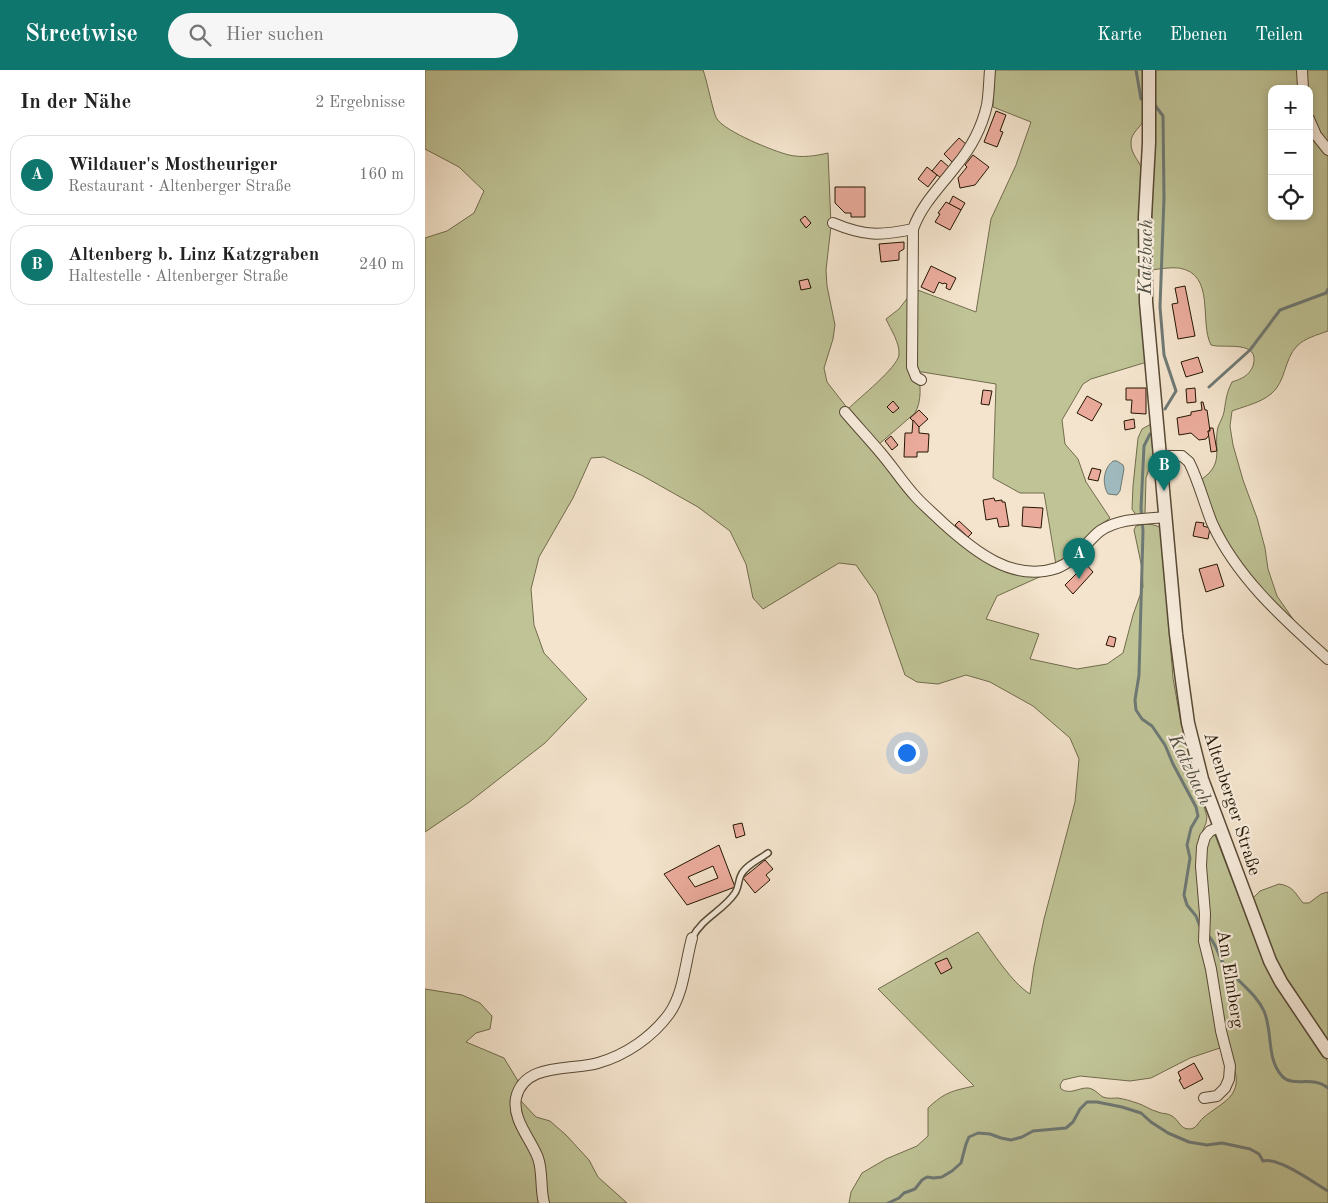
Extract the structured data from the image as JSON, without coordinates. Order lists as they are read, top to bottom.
{
  "streets": {
    "street": ["Altenberger Straße", "Am Elmberg"]
  },
  "crossings": [
    ["Altenberger Straße", "Am Elmberg"]
  ],
  "water": ["Katzbach"],
  "page": {
    "header": "Streetwise",
    "search": "Hier suchen",
    "nav": ["Karte", "Ebenen", "Teilen"],
    "heading": ["In der Nähe", "2 Ergebnisse"],
    "map_buttons": ["+", "−"],
    "list": [
      {
        "mark": "A",
        "name": "Wildauer's Mostheuriger",
        "note": "Restaurant · Altenberger Straße",
        "value": "160 m"
      },
      {
        "mark": "B",
        "name": "Altenberg b. Linz Katzgraben",
        "note": "Haltestelle · Altenberger Straße",
        "value": "240 m"
      }
    ],
    "pins": ["B", "A"]
  }
}
